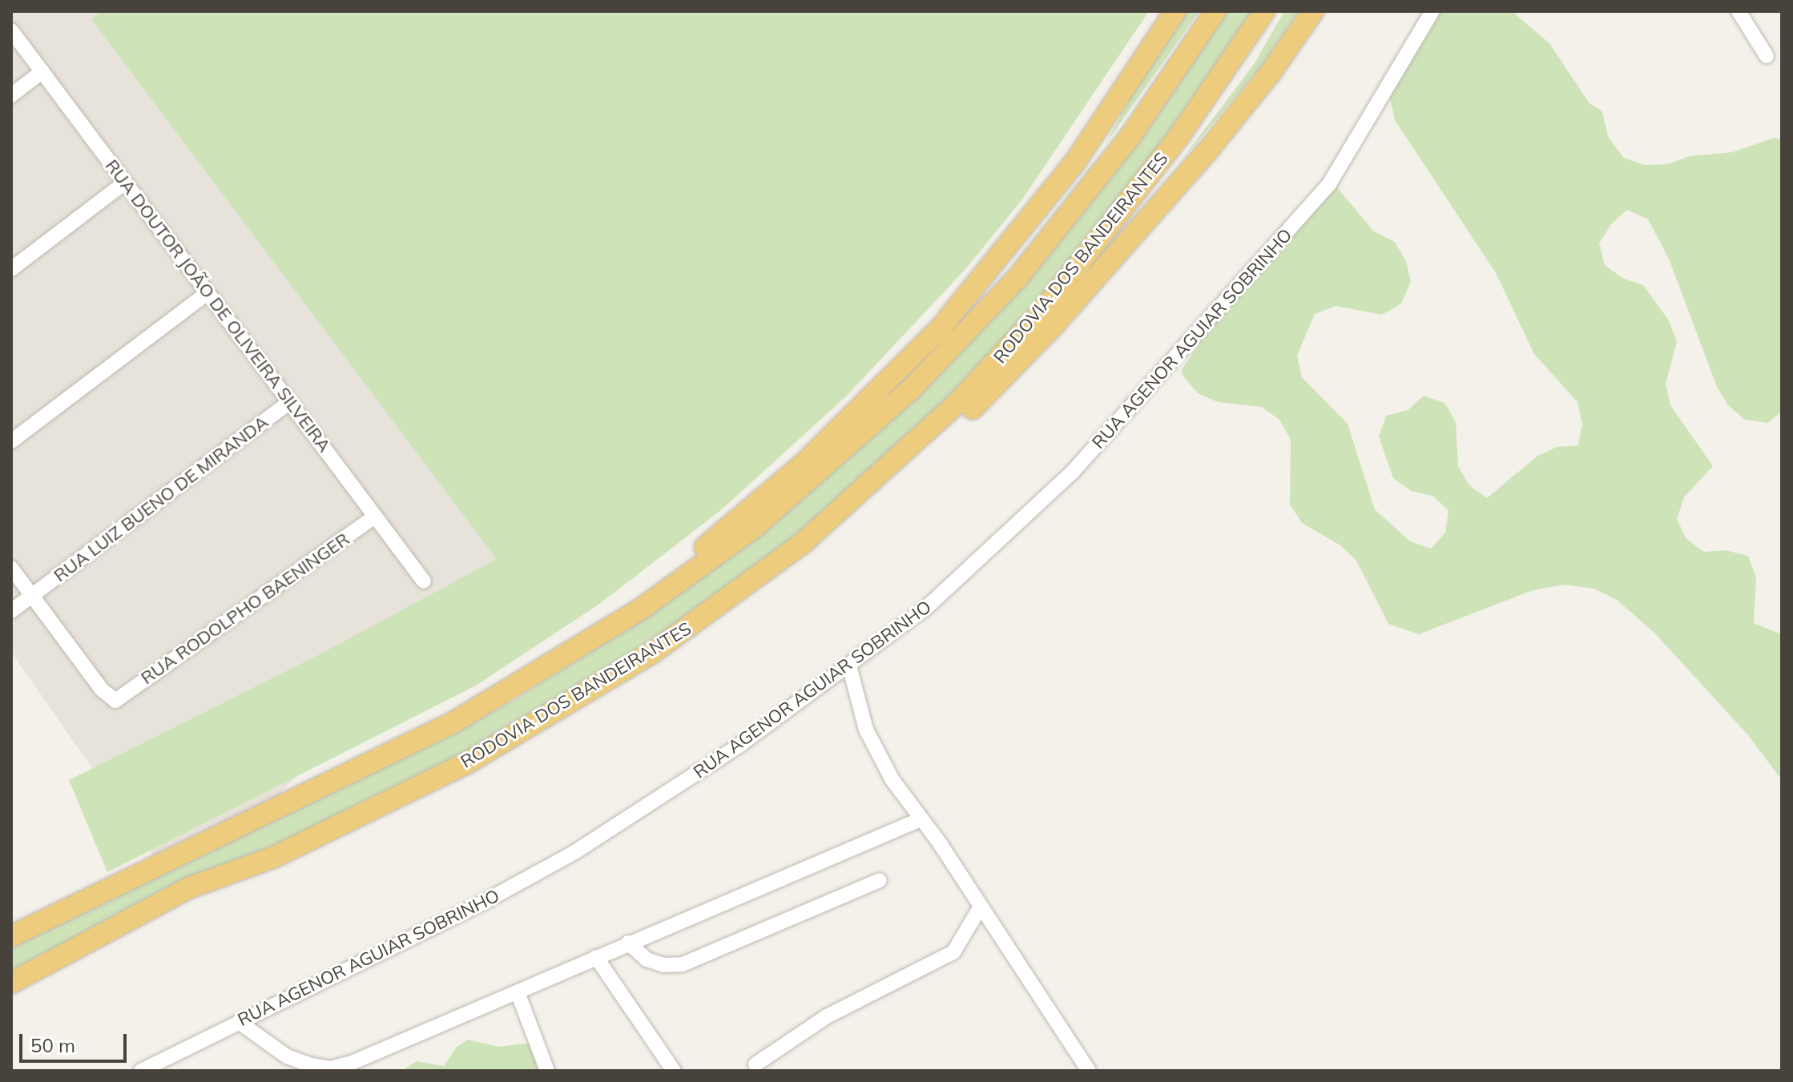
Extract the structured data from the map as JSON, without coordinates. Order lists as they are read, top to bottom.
{
  "streets": {
    "highway": ["RODOVIA DOS BANDEIRANTES"],
    "street": [
      "RUA DOUTOR JOÃO DE OLIVEIRA SILVEIRA",
      "RUA AGENOR AGUIAR SOBRINHO",
      "RUA LUIZ BUENO DE MIRANDA",
      "RUA RODOLPHO BAENINGER"
    ]
  },
  "crossings": [
    ["RUA DOUTOR JOÃO DE OLIVEIRA SILVEIRA", "RUA LUIZ BUENO DE MIRANDA"],
    ["RUA DOUTOR JOÃO DE OLIVEIRA SILVEIRA", "RUA RODOLPHO BAENINGER"],
    ["RUA LUIZ BUENO DE MIRANDA", "RUA RODOLPHO BAENINGER"]
  ],
  "scale_bar": "50 m"
}
